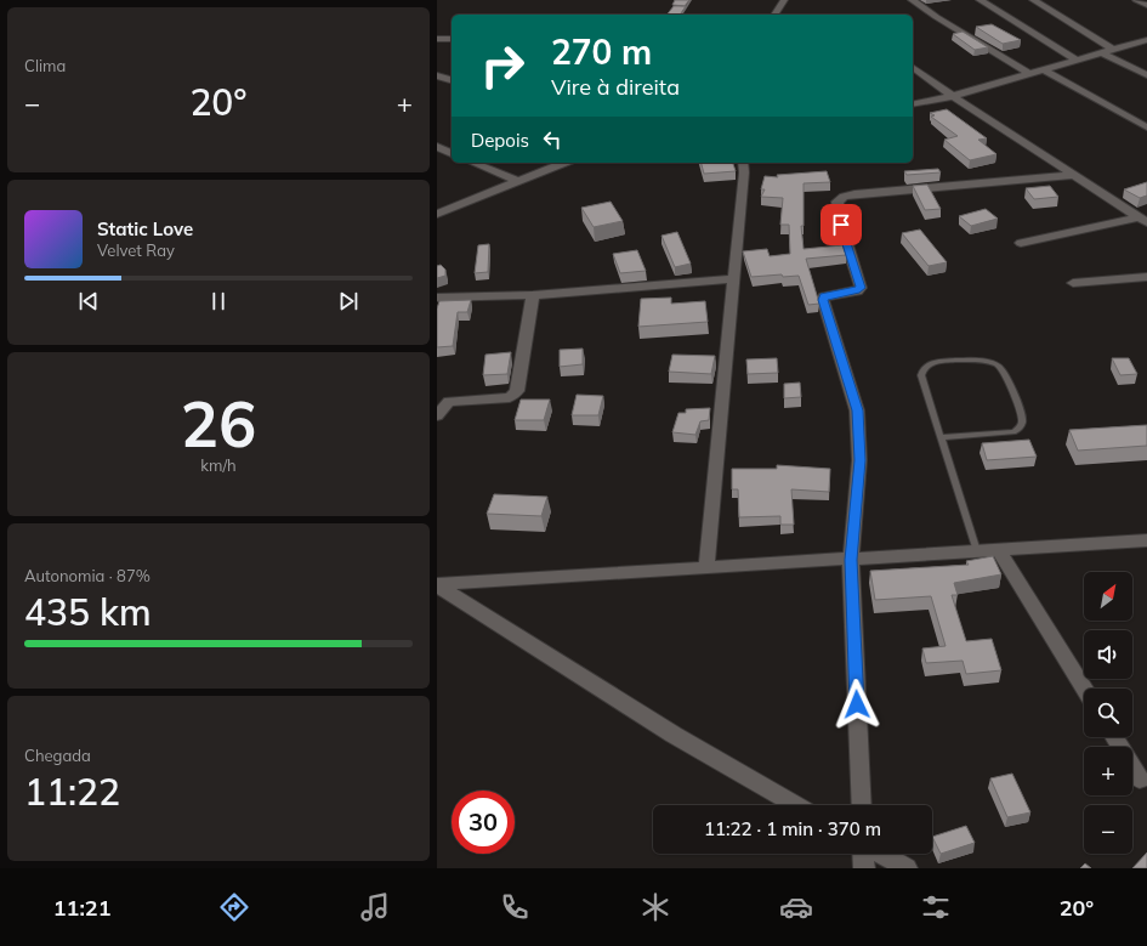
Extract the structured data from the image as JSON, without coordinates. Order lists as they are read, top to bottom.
{
  "north": "top right",
  "page": {
    "tile": [
      "Clima",
      ["26", "km/h"],
      ["Autonomia · 87%", "435 km"],
      ["Chegada", "11:22"]
    ],
    "turn": ["270 m", "Vire à direita"],
    "heat": ["−", "20°", "+"],
    "then": "Depois",
    "song": ["Static Love", "Velvet Ray"],
    "map_buttons": ["+", "−"],
    "limit": "30",
    "trip": "11:22 · 1 min · 370 m",
    "tabs": ["11:21", "20°"]
  }
}
